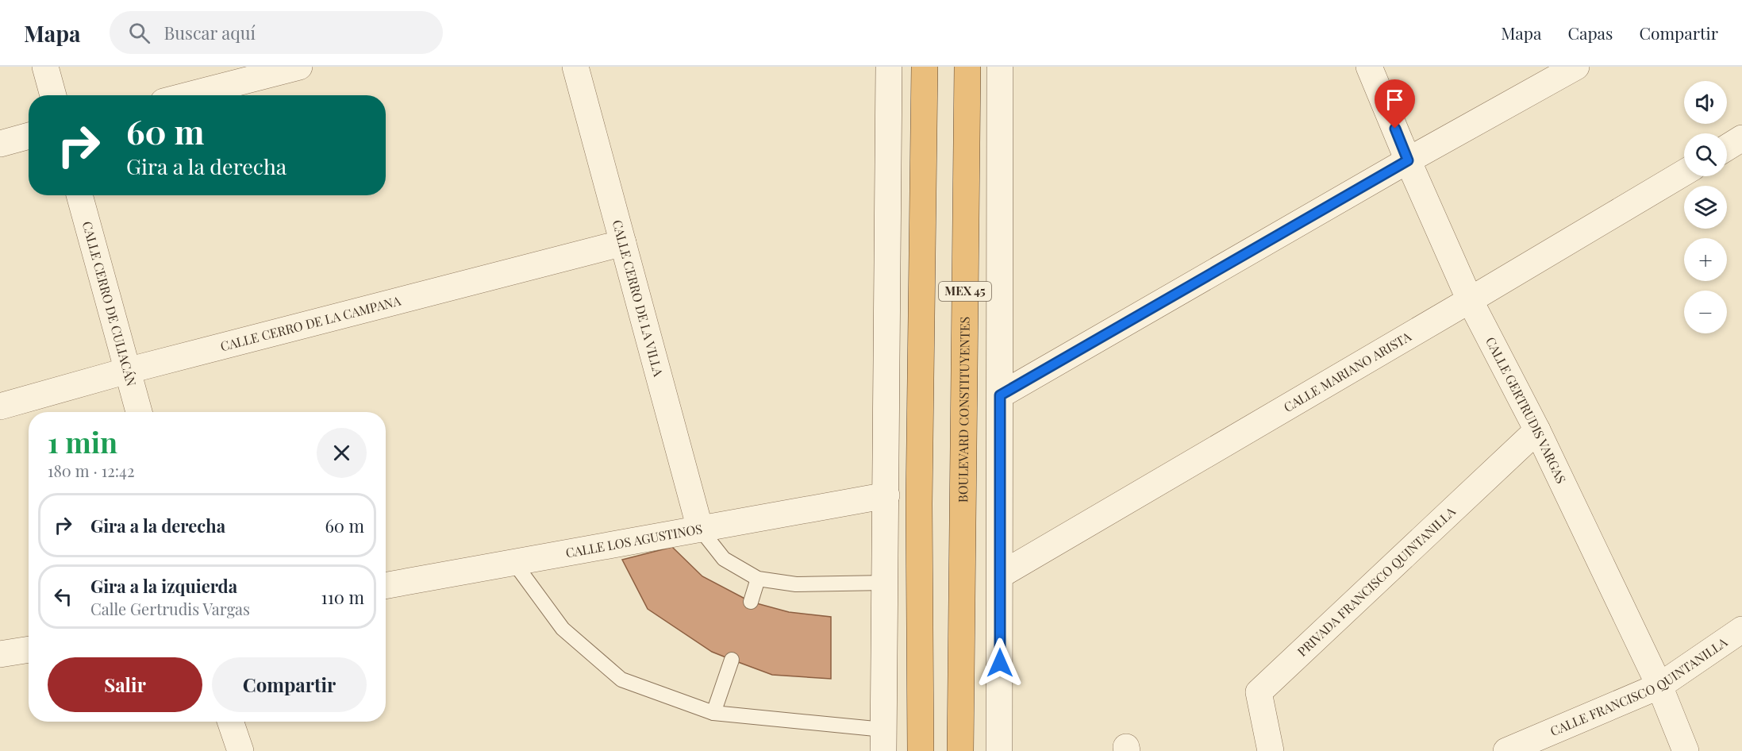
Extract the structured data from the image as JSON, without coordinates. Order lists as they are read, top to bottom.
{
  "streets": {
    "highway": ["MEX 45", "BOULEVARD CONSTITUYENTES"],
    "street": [
      "CALLE CERRO DE LA VILLA",
      "CALLE CERRO DE CULIACÁN",
      "CALLE CERRO DE LA CAMPANA",
      "CALLE MARIANO ARISTA",
      "CALLE GERTRUDIS VARGAS",
      "CALLE LOS AGUSTINOS",
      "PRIVADA FRANCISCO QUINTANILLA",
      "CALLE FRANCISCO QUINTANILLA"
    ]
  },
  "crossings": [
    ["CALLE CERRO DE LA VILLA", "CALLE CERRO DE LA CAMPANA"],
    ["CALLE CERRO DE LA VILLA", "CALLE LOS AGUSTINOS"],
    ["CALLE CERRO DE CULIACÁN", "CALLE CERRO DE LA CAMPANA"],
    ["CALLE MARIANO ARISTA", "CALLE GERTRUDIS VARGAS"],
    ["CALLE GERTRUDIS VARGAS", "PRIVADA FRANCISCO QUINTANILLA"],
    ["CALLE GERTRUDIS VARGAS", "CALLE FRANCISCO QUINTANILLA"]
  ],
  "page": {
    "header": "Mapa",
    "search": "Buscar aquí",
    "nav": ["Mapa", "Capas", "Compartir"],
    "map_buttons": ["+", "−"],
    "turn": ["60 m", "Gira a la derecha"],
    "heading": ["1 min", "180 m · 12:42"],
    "list": [
      {
        "name": "Gira a la derecha",
        "value": "60 m"
      },
      {
        "name": "Gira a la izquierda",
        "note": "Calle Gertrudis Vargas",
        "value": "110 m"
      }
    ],
    "buttons": ["Salir", "Compartir"]
  }
}
